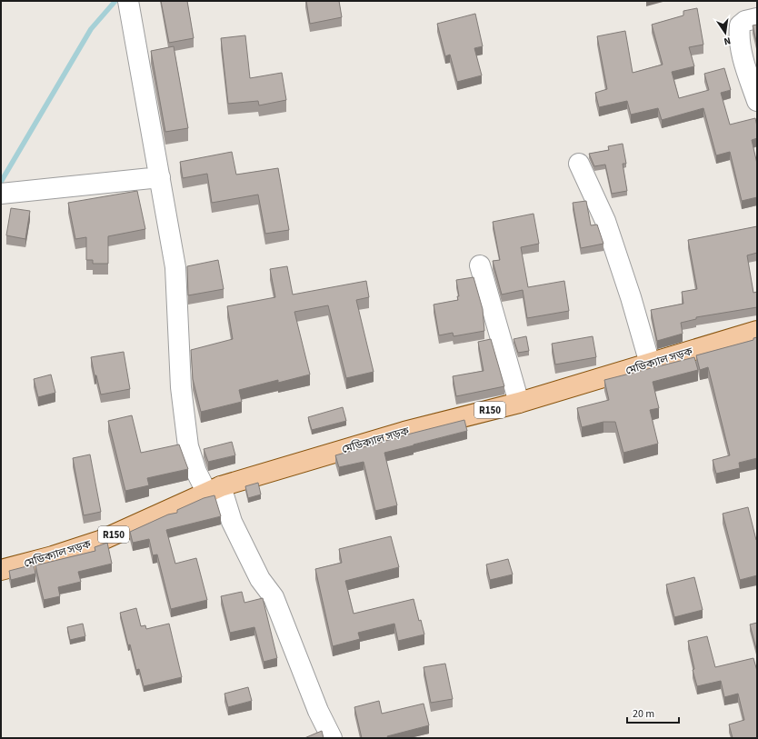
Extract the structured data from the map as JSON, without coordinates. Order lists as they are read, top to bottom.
{
  "streets": {
    "main road": ["মেডিক্যাল সড়ক", "R150"]
  },
  "scale_bar": "20 m",
  "north": "bottom"
}
